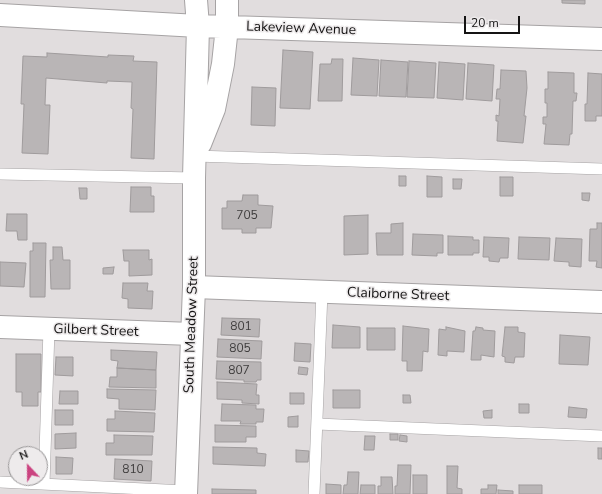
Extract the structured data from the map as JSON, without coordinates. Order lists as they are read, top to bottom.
{
  "streets": {
    "street": [
      "Lakeview Avenue",
      "Claiborne Street",
      "South Meadow Street",
      "Gilbert Street"
    ]
  },
  "crossings": [
    ["Lakeview Avenue", "South Meadow Street"],
    ["Claiborne Street", "South Meadow Street"],
    ["South Meadow Street", "Gilbert Street"]
  ],
  "house_numbers": [
    "705",
    "801",
    "805",
    "807",
    "810"
  ],
  "scale_bar": "20 m",
  "north": "top"
}
